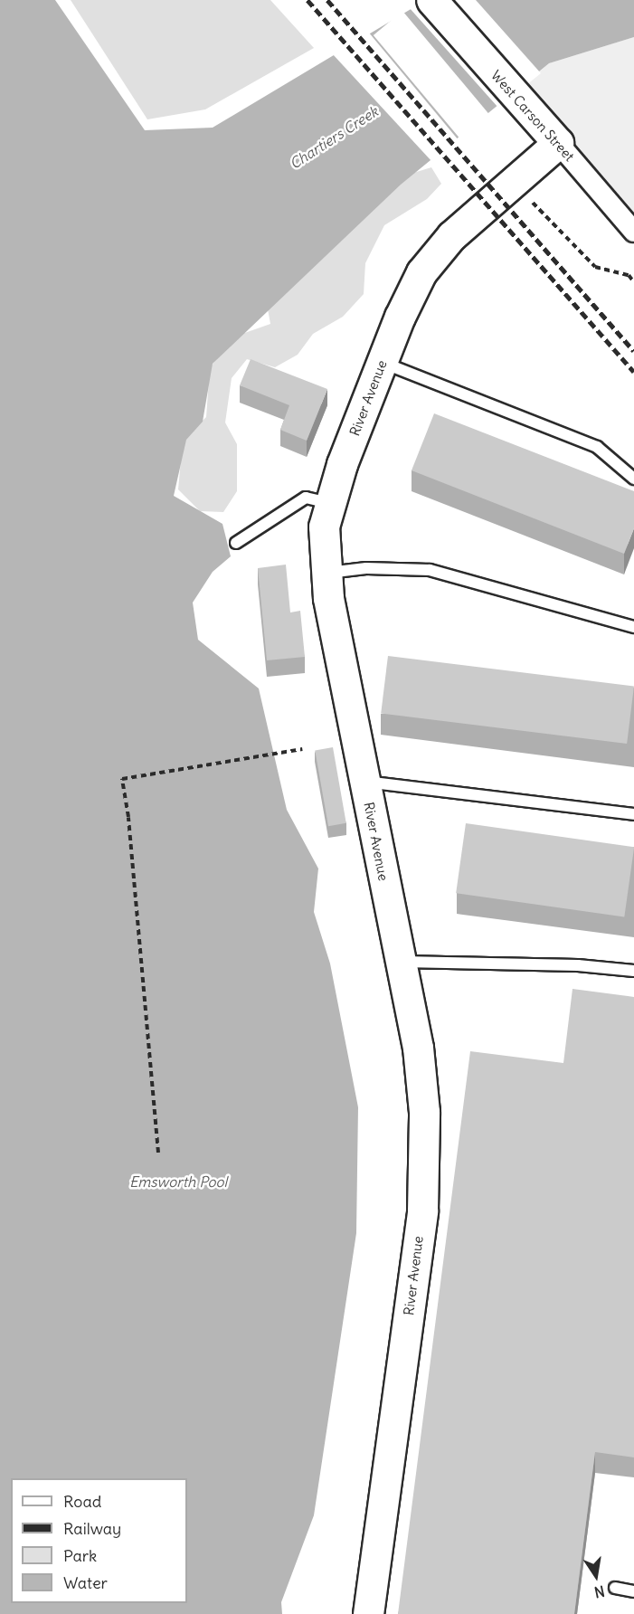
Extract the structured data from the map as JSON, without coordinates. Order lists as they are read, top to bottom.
{
  "streets": {
    "street": ["West Carson Street", "River Avenue"]
  },
  "crossings": [
    ["West Carson Street", "River Avenue"]
  ],
  "water": ["Chartiers Creek", "Emsworth Pool"],
  "legend": [
    "Road",
    "Railway",
    "Park",
    "Water"
  ],
  "north": "bottom"
}
